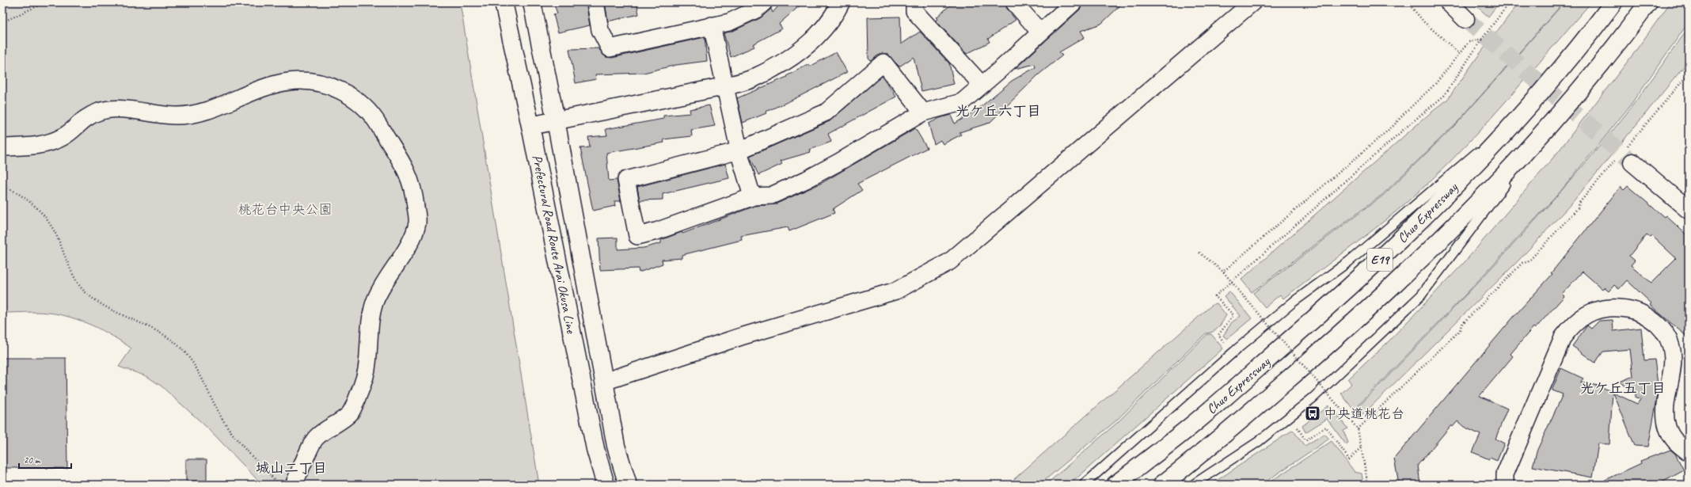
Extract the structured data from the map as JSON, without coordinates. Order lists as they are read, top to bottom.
{
  "streets": {
    "main road": ["Chuo Expressway", "Prefectural Road Route Arai Okusa Line", "E19"]
  },
  "districts": ["光ケ丘六丁目", "光ケ丘五丁目", "城山二丁目"],
  "parks": ["桃花台中央公園"],
  "places": {
    "bus stop": ["中央道桃花台"]
  },
  "scale_bar": "20 m"
}
